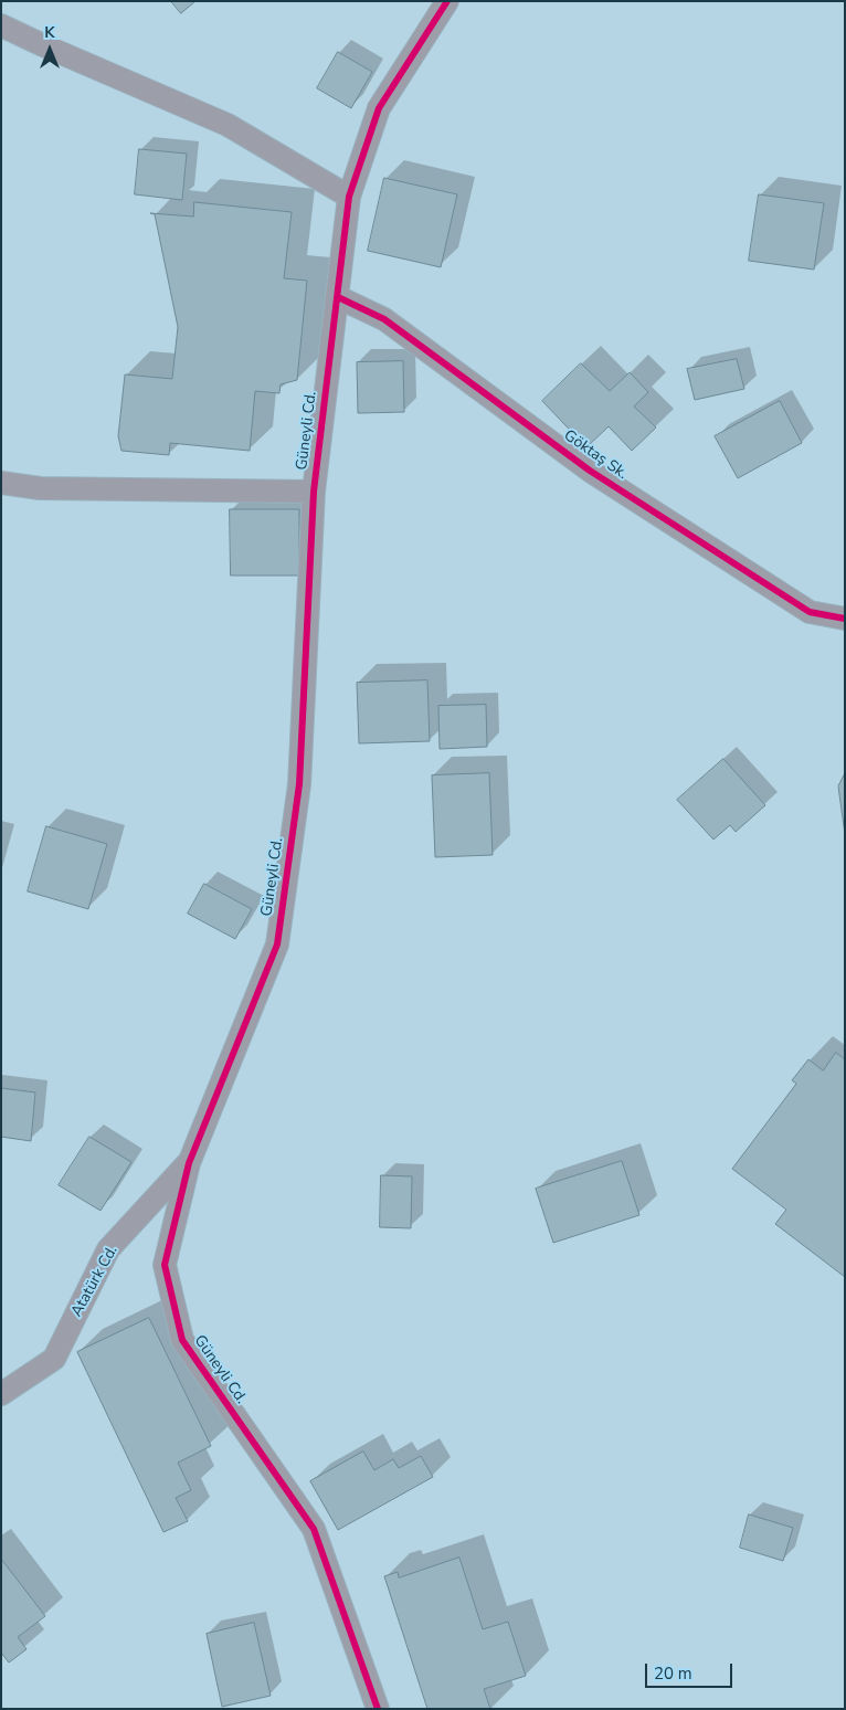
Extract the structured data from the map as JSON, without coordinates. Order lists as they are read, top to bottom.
{
  "streets": {
    "street": ["Güneyli Cd.", "Göktaş Sk.", "Atatürk Cd."]
  },
  "crossings": [
    ["Güneyli Cd.", "Göktaş Sk."],
    ["Güneyli Cd.", "Atatürk Cd."]
  ],
  "scale_bar": "20 m",
  "north": "top"
}
